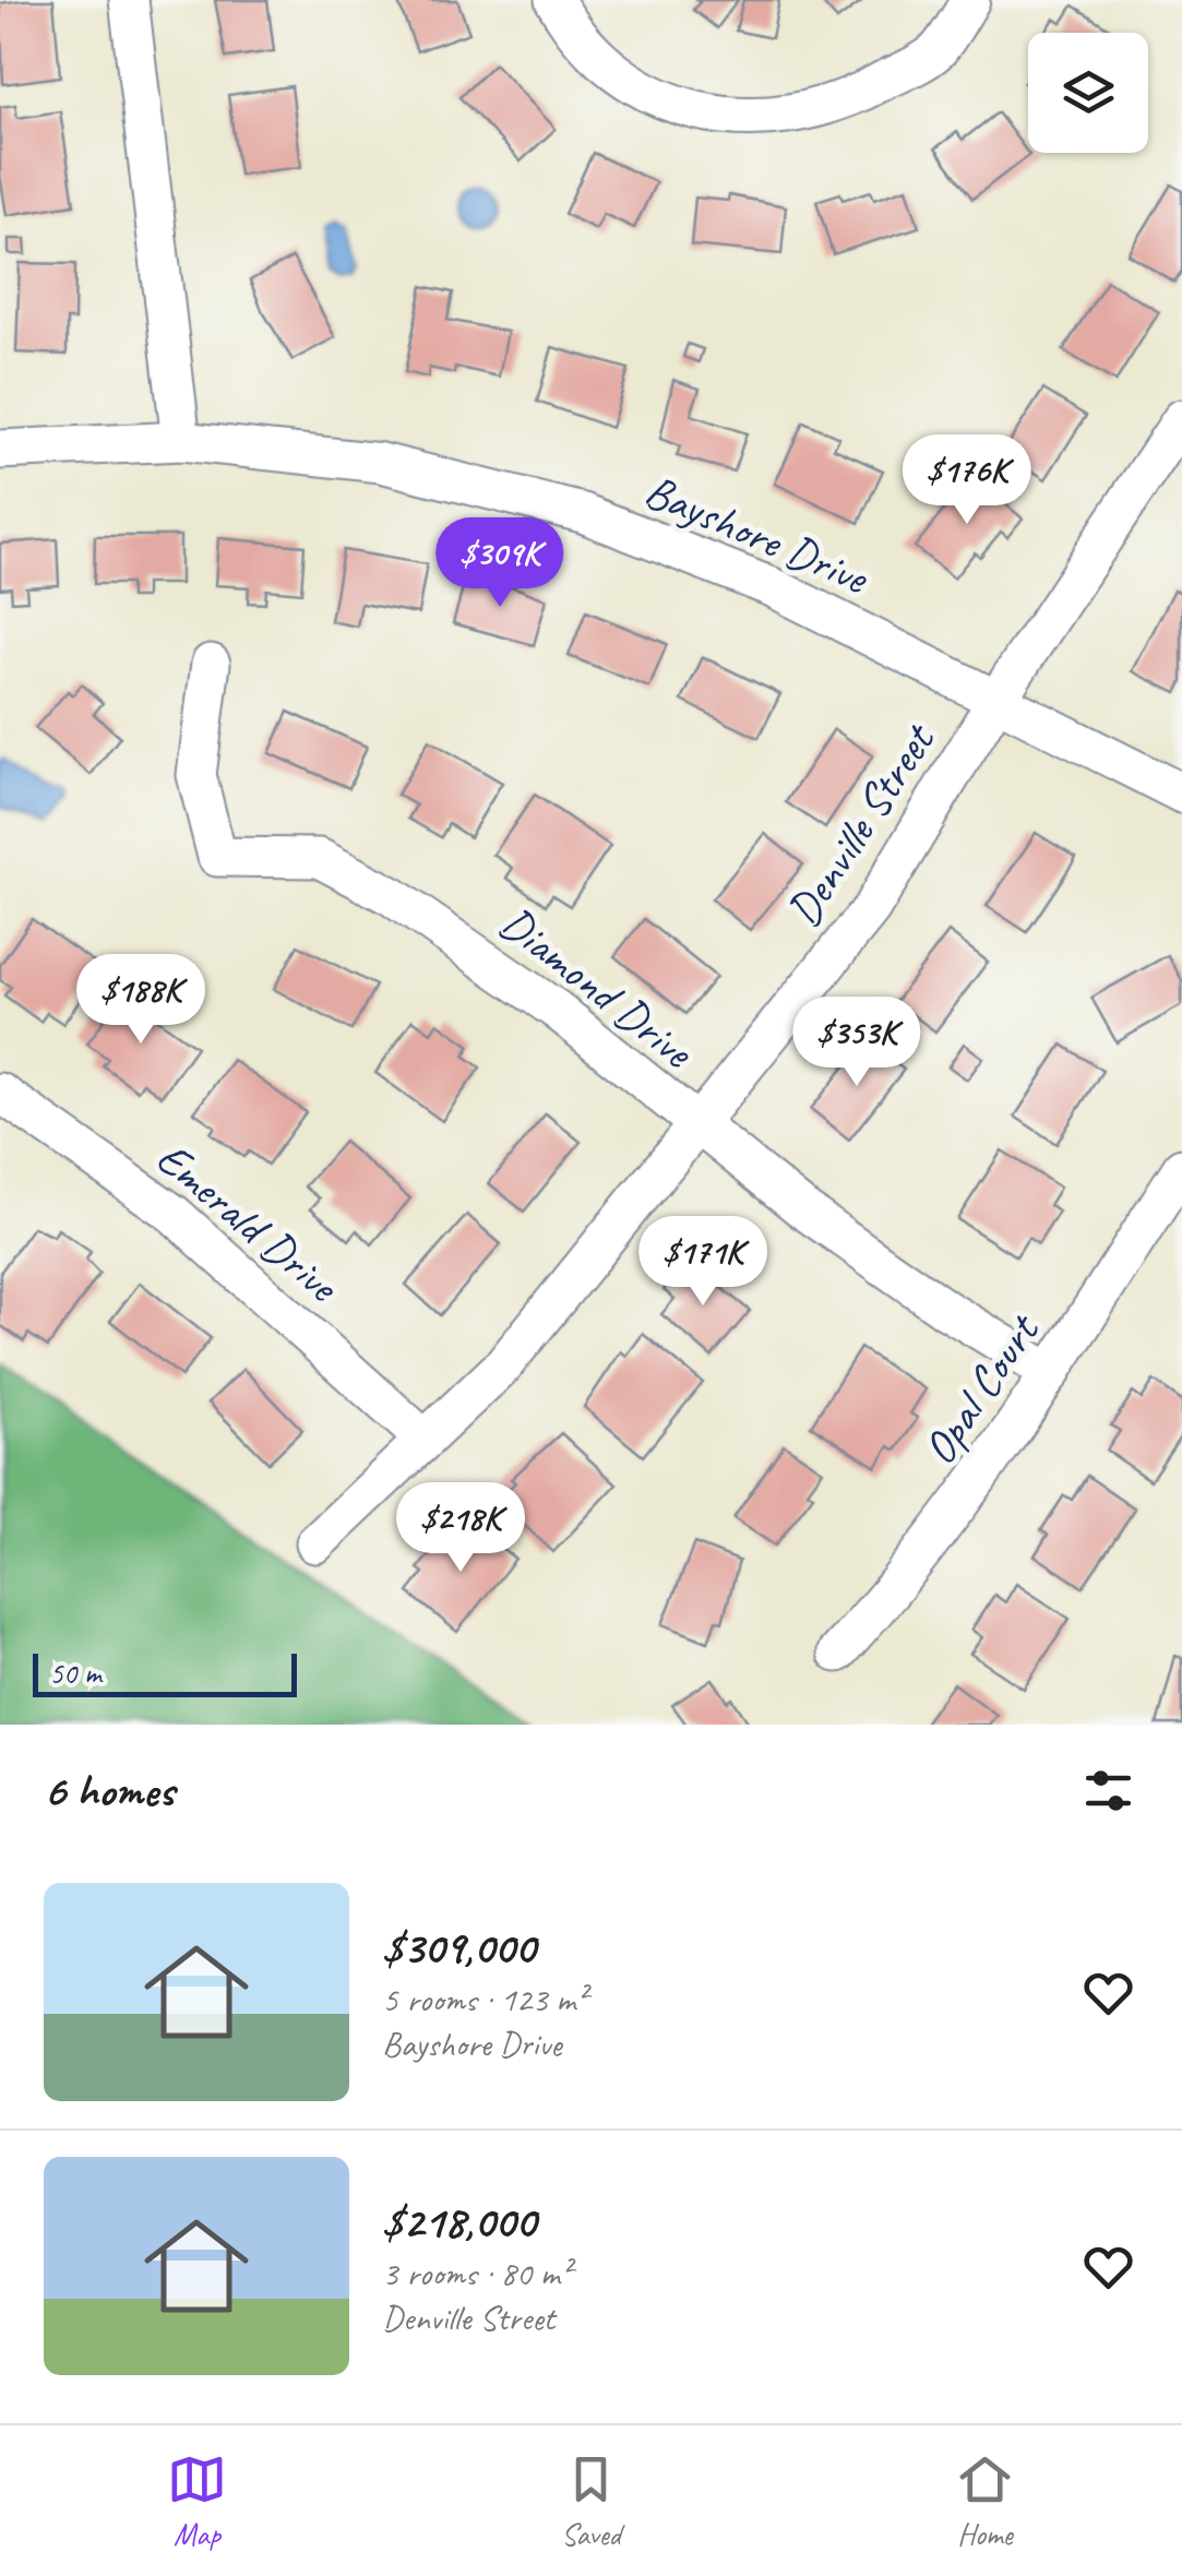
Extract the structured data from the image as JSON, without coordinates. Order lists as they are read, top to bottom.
{
  "streets": {
    "street": [
      "Bayshore Drive",
      "Denville Street",
      "Diamond Drive",
      "Emerald Drive",
      "Opal Court"
    ]
  },
  "crossings": [
    ["Bayshore Drive", "Denville Street"],
    ["Denville Street", "Diamond Drive"],
    ["Denville Street", "Emerald Drive"],
    ["Diamond Drive", "Opal Court"]
  ],
  "scale_bar": "50 m",
  "page": {
    "price": [
      "$176K",
      "$309K",
      "$188K",
      "$353K",
      "$171K",
      "$218K"
    ],
    "scale": "50 m",
    "heading": "6 homes",
    "list": [
      {
        "name": "$309,000",
        "note": "5 rooms · 123 m² · Bayshore Drive"
      },
      {
        "name": "$218,000",
        "note": "3 rooms · 80 m² · Denville Street"
      }
    ],
    "tabs": ["Map", "Saved", "Home"]
  }
}
